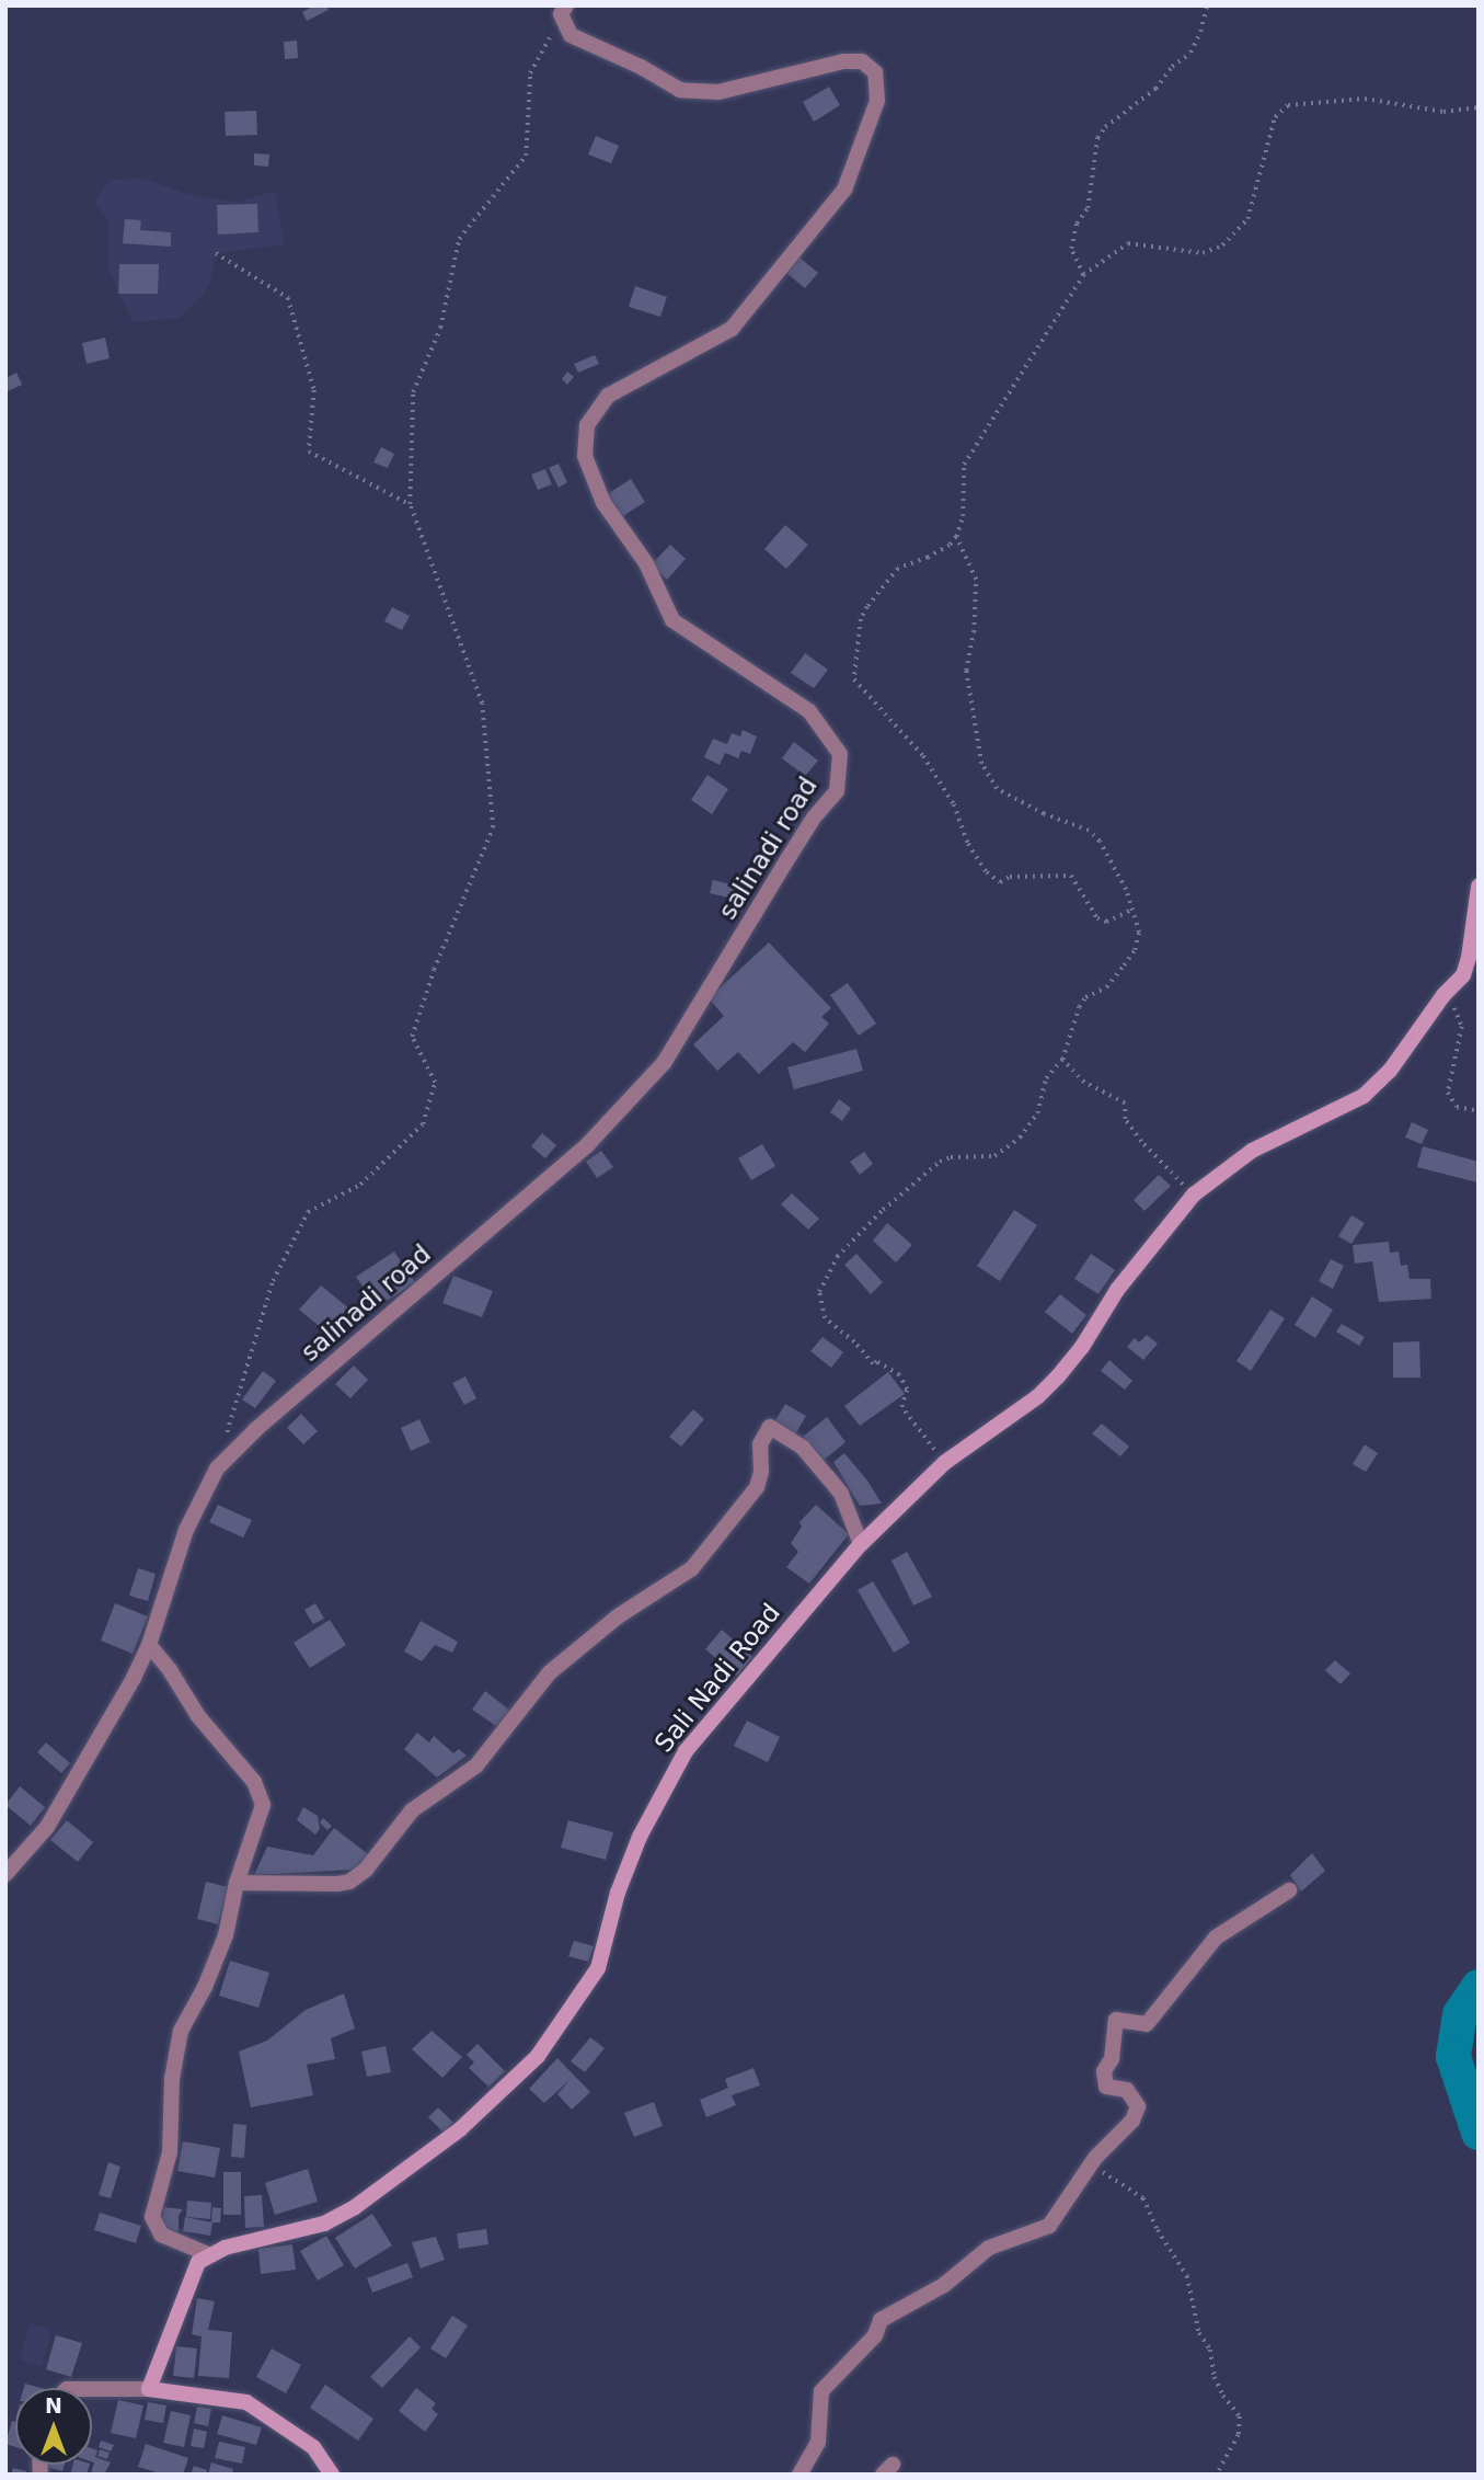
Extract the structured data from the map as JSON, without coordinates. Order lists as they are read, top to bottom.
{
  "streets": {
    "main road": ["Sali Nadi Road"],
    "street": ["salinadi road"]
  },
  "north": "top"
}
